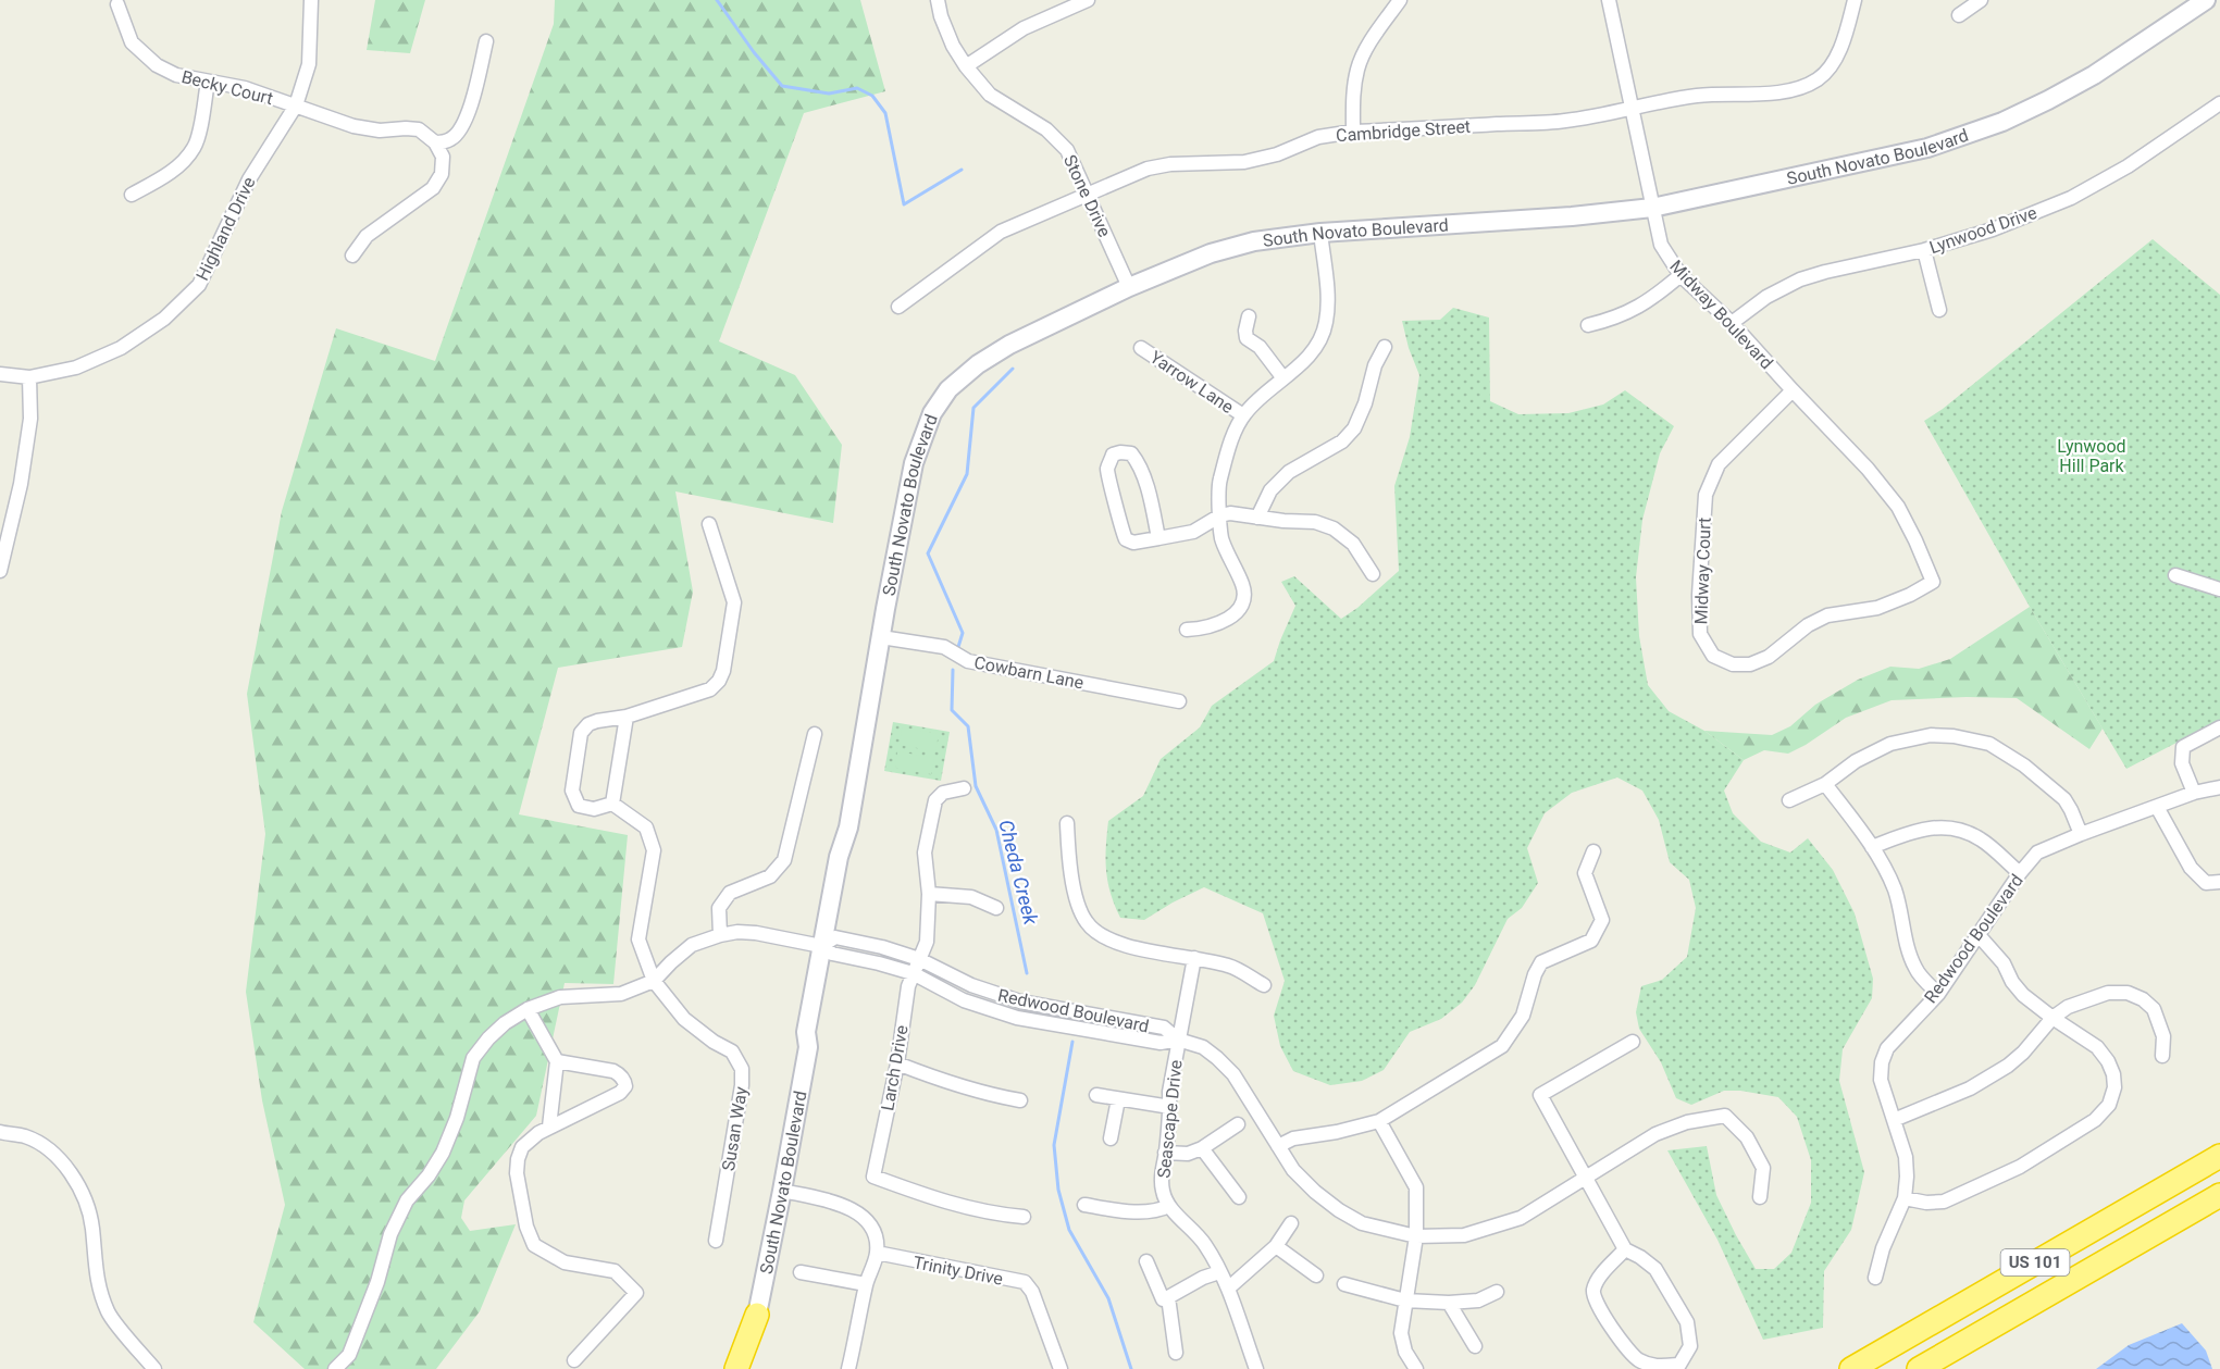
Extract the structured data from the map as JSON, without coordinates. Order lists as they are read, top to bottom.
{
  "streets": {
    "highway": ["US 101"],
    "main road": ["South Novato Boulevard"],
    "street": [
      "Becky Court",
      "Cambridge Street",
      "Stone Drive",
      "Highland Drive",
      "Lynwood Drive",
      "Midway Boulevard",
      "Yarrow Lane",
      "Midway Court",
      "Cowbarn Lane",
      "Redwood Boulevard",
      "Larch Drive",
      "Seascape Drive",
      "Susan Way",
      "Trinity Drive"
    ]
  },
  "crossings": [
    ["Becky Court", "Highland Drive"],
    ["Cambridge Street", "Stone Drive"],
    ["Cambridge Street", "Midway Boulevard"],
    ["South Novato Boulevard", "Stone Drive"],
    ["South Novato Boulevard", "Midway Boulevard"],
    ["South Novato Boulevard", "Cowbarn Lane"],
    ["South Novato Boulevard", "Redwood Boulevard"],
    ["Lynwood Drive", "Midway Boulevard"],
    ["Midway Boulevard", "Midway Court"],
    ["Redwood Boulevard", "Larch Drive"],
    ["Redwood Boulevard", "Seascape Drive"],
    ["Redwood Boulevard", "Susan Way"]
  ],
  "water": ["Cheda Creek"],
  "parks": ["Lynwood Hill Park"]
}
